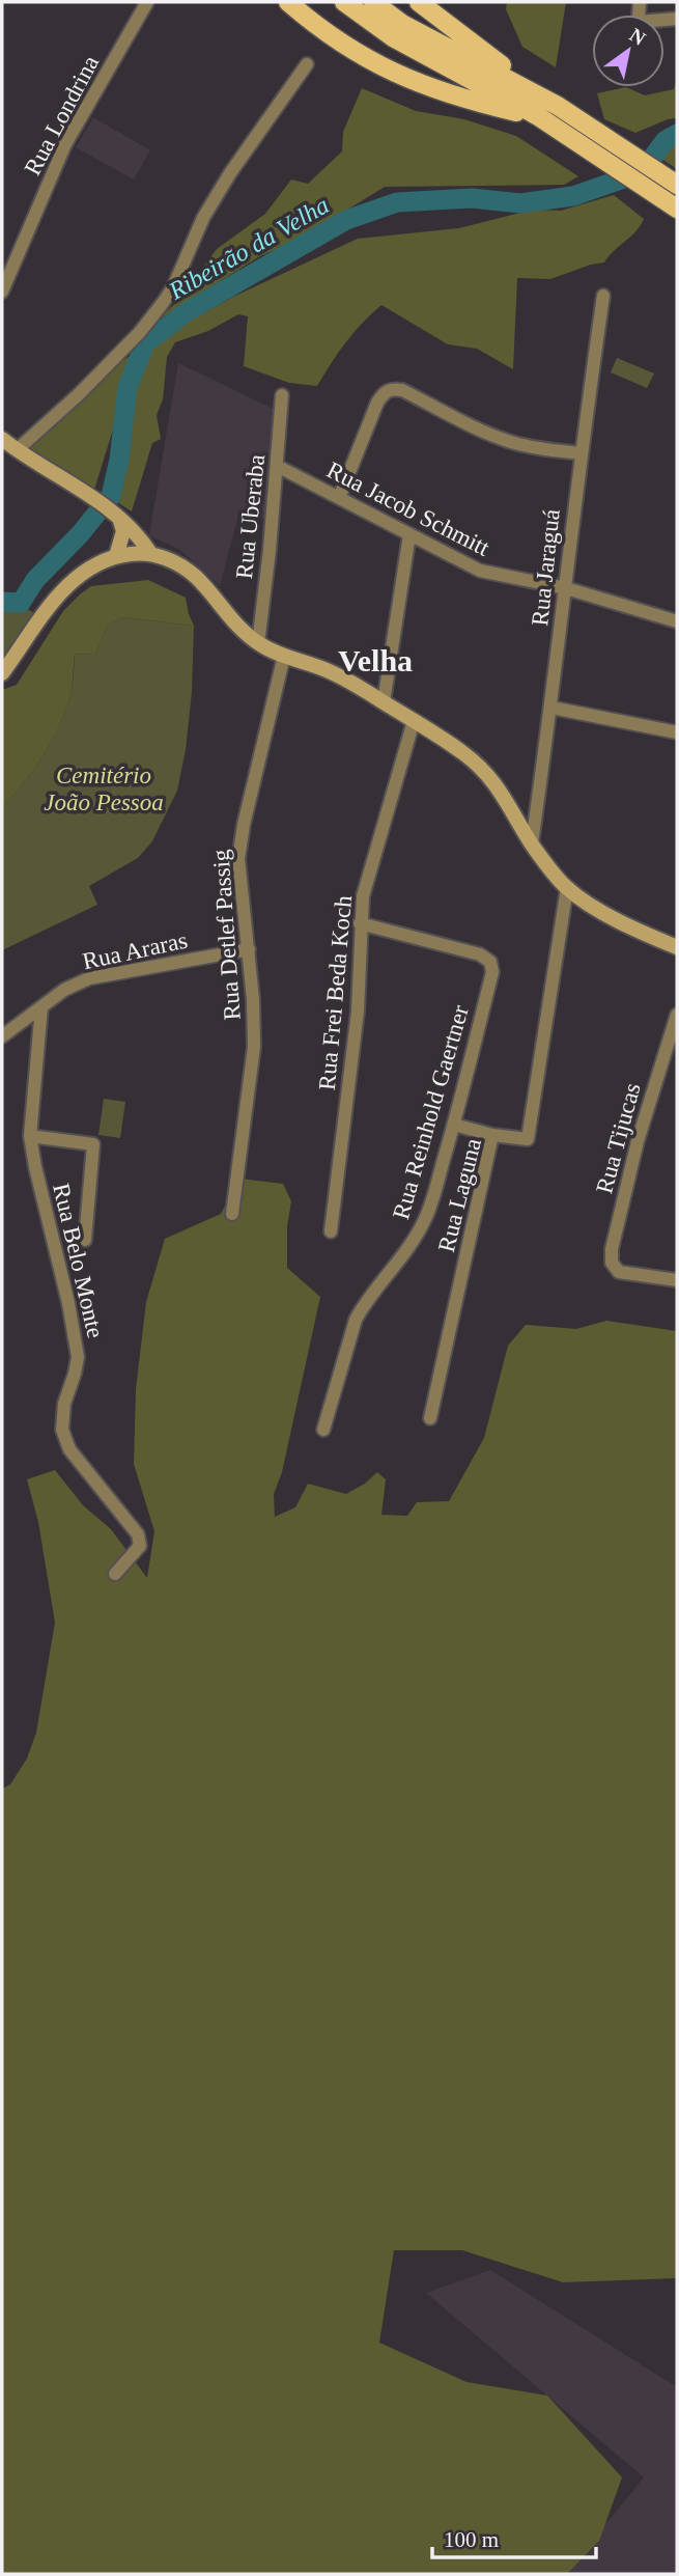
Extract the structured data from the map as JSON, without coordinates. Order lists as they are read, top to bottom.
{
  "streets": {
    "street": [
      "Rua Londrina",
      "Rua Jacob Schmitt",
      "Rua Uberaba",
      "Rua Jaraguá",
      "Rua Detlef Passig",
      "Rua Araras",
      "Rua Frei Beda Koch",
      "Rua Reinhold Gaertner",
      "Rua Tijucas",
      "Rua Laguna",
      "Rua Belo Monte"
    ]
  },
  "crossings": [
    ["Rua Jacob Schmitt", "Rua Uberaba"],
    ["Rua Jacob Schmitt", "Rua Jaraguá"],
    ["Rua Detlef Passig", "Rua Araras"],
    ["Rua Araras", "Rua Belo Monte"],
    ["Rua Frei Beda Koch", "Rua Reinhold Gaertner"]
  ],
  "districts": ["Velha"],
  "water": ["Ribeirão da Velha"],
  "parks": ["Cemitério João Pessoa"],
  "scale_bar": "100 m",
  "north": "top right"
}
